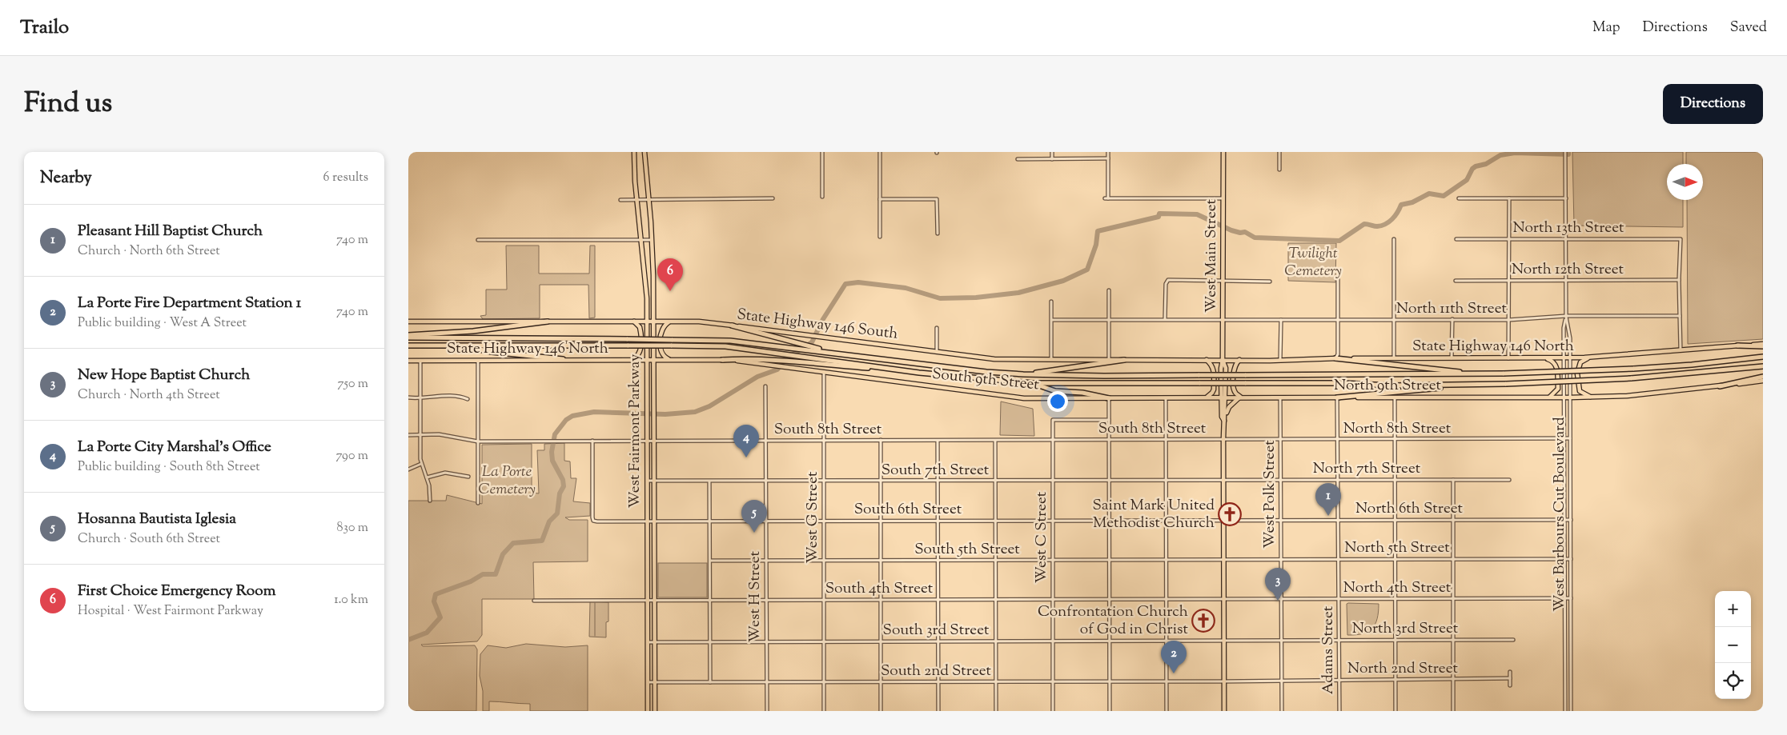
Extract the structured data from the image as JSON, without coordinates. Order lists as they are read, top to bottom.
{
  "streets": {
    "main road": [
      "West Main Street",
      "State Highway 146 South",
      "State Highway 146 North",
      "South 9th Street",
      "North 9th Street",
      "West Fairmont Parkway"
    ],
    "street": [
      "North 13th Street",
      "North 12th Street",
      "North 11th Street",
      "South 8th Street",
      "North 8th Street",
      "North 7th Street",
      "South 7th Street",
      "West Polk Street",
      "North 6th Street",
      "South 6th Street",
      "West Barbours Cut Boulevard",
      "West G Street",
      "West C Street",
      "North 5th Street",
      "South 5th Street",
      "North 4th Street",
      "South 4th Street",
      "West H Street",
      "North 3rd Street",
      "South 3rd Street",
      "Adams Street",
      "North 2nd Street",
      "South 2nd Street"
    ]
  },
  "crossings": [
    ["North 13th Street", "North 12th Street"],
    ["North 13th Street", "West Barbours Cut Boulevard"],
    ["West Main Street", "North 11th Street"],
    ["West Main Street", "State Highway 146 South"],
    ["West Main Street", "State Highway 146 North"],
    ["West Main Street", "South 9th Street"],
    ["West Main Street", "North 9th Street"],
    ["West Main Street", "South 8th Street"],
    ["West Main Street", "North 8th Street"],
    ["West Main Street", "North 7th Street"],
    ["West Main Street", "South 7th Street"],
    ["West Main Street", "North 6th Street"],
    ["West Main Street", "South 6th Street"],
    ["West Main Street", "North 5th Street"],
    ["West Main Street", "South 5th Street"],
    ["West Main Street", "North 4th Street"],
    ["West Main Street", "South 4th Street"],
    ["West Main Street", "North 3rd Street"],
    ["West Main Street", "South 3rd Street"],
    ["West Main Street", "North 2nd Street"],
    ["West Main Street", "South 2nd Street"],
    ["North 12th Street", "West Barbours Cut Boulevard"],
    ["North 11th Street", "West Barbours Cut Boulevard"],
    ["State Highway 146 South", "State Highway 146 North"],
    ["State Highway 146 South", "West Fairmont Parkway"],
    ["State Highway 146 North", "West Fairmont Parkway"],
    ["State Highway 146 North", "West Barbours Cut Boulevard"],
    ["South 9th Street", "North 9th Street"],
    ["South 9th Street", "West G Street"],
    ["North 9th Street", "West Polk Street"],
    ["North 9th Street", "Adams Street"],
    ["South 8th Street", "North 8th Street"],
    ["South 8th Street", "West Fairmont Parkway"],
    ["South 8th Street", "South 6th Street"],
    ["South 8th Street", "West G Street"],
    ["South 8th Street", "West C Street"],
    ["South 8th Street", "West H Street"],
    ["North 8th Street", "West Polk Street"],
    ["North 8th Street", "West Barbours Cut Boulevard"],
    ["North 8th Street", "Adams Street"],
    ["West Fairmont Parkway", "South 7th Street"],
    ["West Fairmont Parkway", "South 6th Street"],
    ["West Fairmont Parkway", "South 4th Street"],
    ["West Fairmont Parkway", "South 3rd Street"],
    ["West Fairmont Parkway", "South 2nd Street"],
    ["North 7th Street", "South 7th Street"],
    ["North 7th Street", "West Polk Street"],
    ["North 7th Street", "Adams Street"],
    ["South 7th Street", "West G Street"],
    ["South 7th Street", "West C Street"],
    ["South 7th Street", "West H Street"],
    ["West Polk Street", "North 6th Street"],
    ["West Polk Street", "North 5th Street"],
    ["West Polk Street", "North 4th Street"],
    ["West Polk Street", "North 3rd Street"],
    ["West Polk Street", "North 2nd Street"],
    ["North 6th Street", "South 6th Street"],
    ["North 6th Street", "West Barbours Cut Boulevard"],
    ["North 6th Street", "Adams Street"],
    ["South 6th Street", "West G Street"],
    ["South 6th Street", "West C Street"],
    ["South 6th Street", "West H Street"],
    ["West Barbours Cut Boulevard", "North 5th Street"],
    ["West Barbours Cut Boulevard", "North 4th Street"],
    ["West G Street", "South 5th Street"],
    ["West G Street", "South 4th Street"],
    ["West G Street", "South 3rd Street"],
    ["West G Street", "South 2nd Street"],
    ["West C Street", "South 5th Street"],
    ["West C Street", "South 4th Street"],
    ["West C Street", "South 3rd Street"],
    ["West C Street", "South 2nd Street"],
    ["North 5th Street", "South 5th Street"],
    ["North 5th Street", "Adams Street"],
    ["South 5th Street", "West H Street"],
    ["North 4th Street", "South 4th Street"],
    ["North 4th Street", "Adams Street"],
    ["South 4th Street", "West H Street"],
    ["West H Street", "South 3rd Street"],
    ["West H Street", "South 2nd Street"],
    ["North 3rd Street", "South 3rd Street"],
    ["North 3rd Street", "Adams Street"],
    ["Adams Street", "North 2nd Street"],
    ["North 2nd Street", "South 2nd Street"]
  ],
  "parks": ["Twilight Cemetery", "La Porte Cemetery"],
  "places": {
    "church": ["Saint Mark United Methodist Church", "Confrontation Church of God in Christ"]
  },
  "north": "right",
  "page": {
    "header": "Trailo",
    "nav": ["Map", "Directions", "Saved"],
    "title": "Find us",
    "buttons": "Directions",
    "heading": ["Nearby", "6 results"],
    "list": [
      {
        "mark": "1",
        "name": "Pleasant Hill Baptist Church",
        "note": "Church · North 6th Street",
        "value": "740 m"
      },
      {
        "mark": "2",
        "name": "La Porte Fire Department Station 1",
        "note": "Public building · West A Street",
        "value": "740 m"
      },
      {
        "mark": "3",
        "name": "New Hope Baptist Church",
        "note": "Church · North 4th Street",
        "value": "750 m"
      },
      {
        "mark": "4",
        "name": "La Porte City Marshal's Office",
        "note": "Public building · South 8th Street",
        "value": "790 m"
      },
      {
        "mark": "5",
        "name": "Hosanna Bautista Iglesia",
        "note": "Church · South 6th Street",
        "value": "830 m"
      },
      {
        "mark": "6",
        "name": "First Choice Emergency Room",
        "note": "Hospital · West Fairmont Parkway",
        "value": "1.0 km"
      }
    ],
    "pins": [
      "6",
      "4",
      "1",
      "5",
      "3",
      "2"
    ],
    "map_buttons": ["+", "−"]
  }
}
